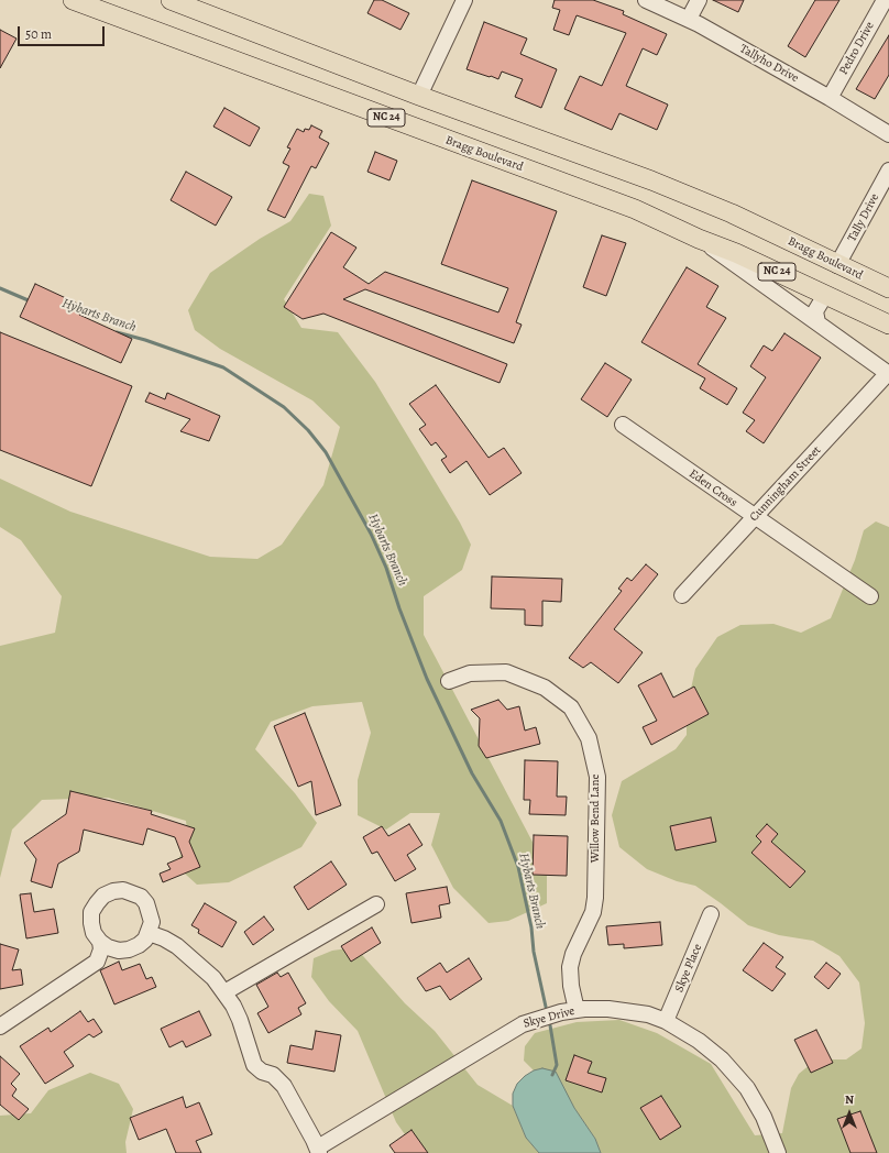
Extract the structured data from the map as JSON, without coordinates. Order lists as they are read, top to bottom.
{
  "streets": {
    "main road": ["NC 24", "Bragg Boulevard"],
    "street": [
      "Pedro Drive",
      "Tallyho Drive",
      "Tally Drive",
      "Cunningham Street",
      "Eden Cross",
      "Willow Bend Lane",
      "Skye Place",
      "Skye Drive"
    ]
  },
  "crossings": [
    ["Pedro Drive", "Tallyho Drive"],
    ["Bragg Boulevard", "Tally Drive"],
    ["Cunningham Street", "Eden Cross"],
    ["Willow Bend Lane", "Skye Drive"],
    ["Skye Place", "Skye Drive"]
  ],
  "water": ["Hybarts Branch"],
  "scale_bar": "50 m",
  "north": "top"
}
